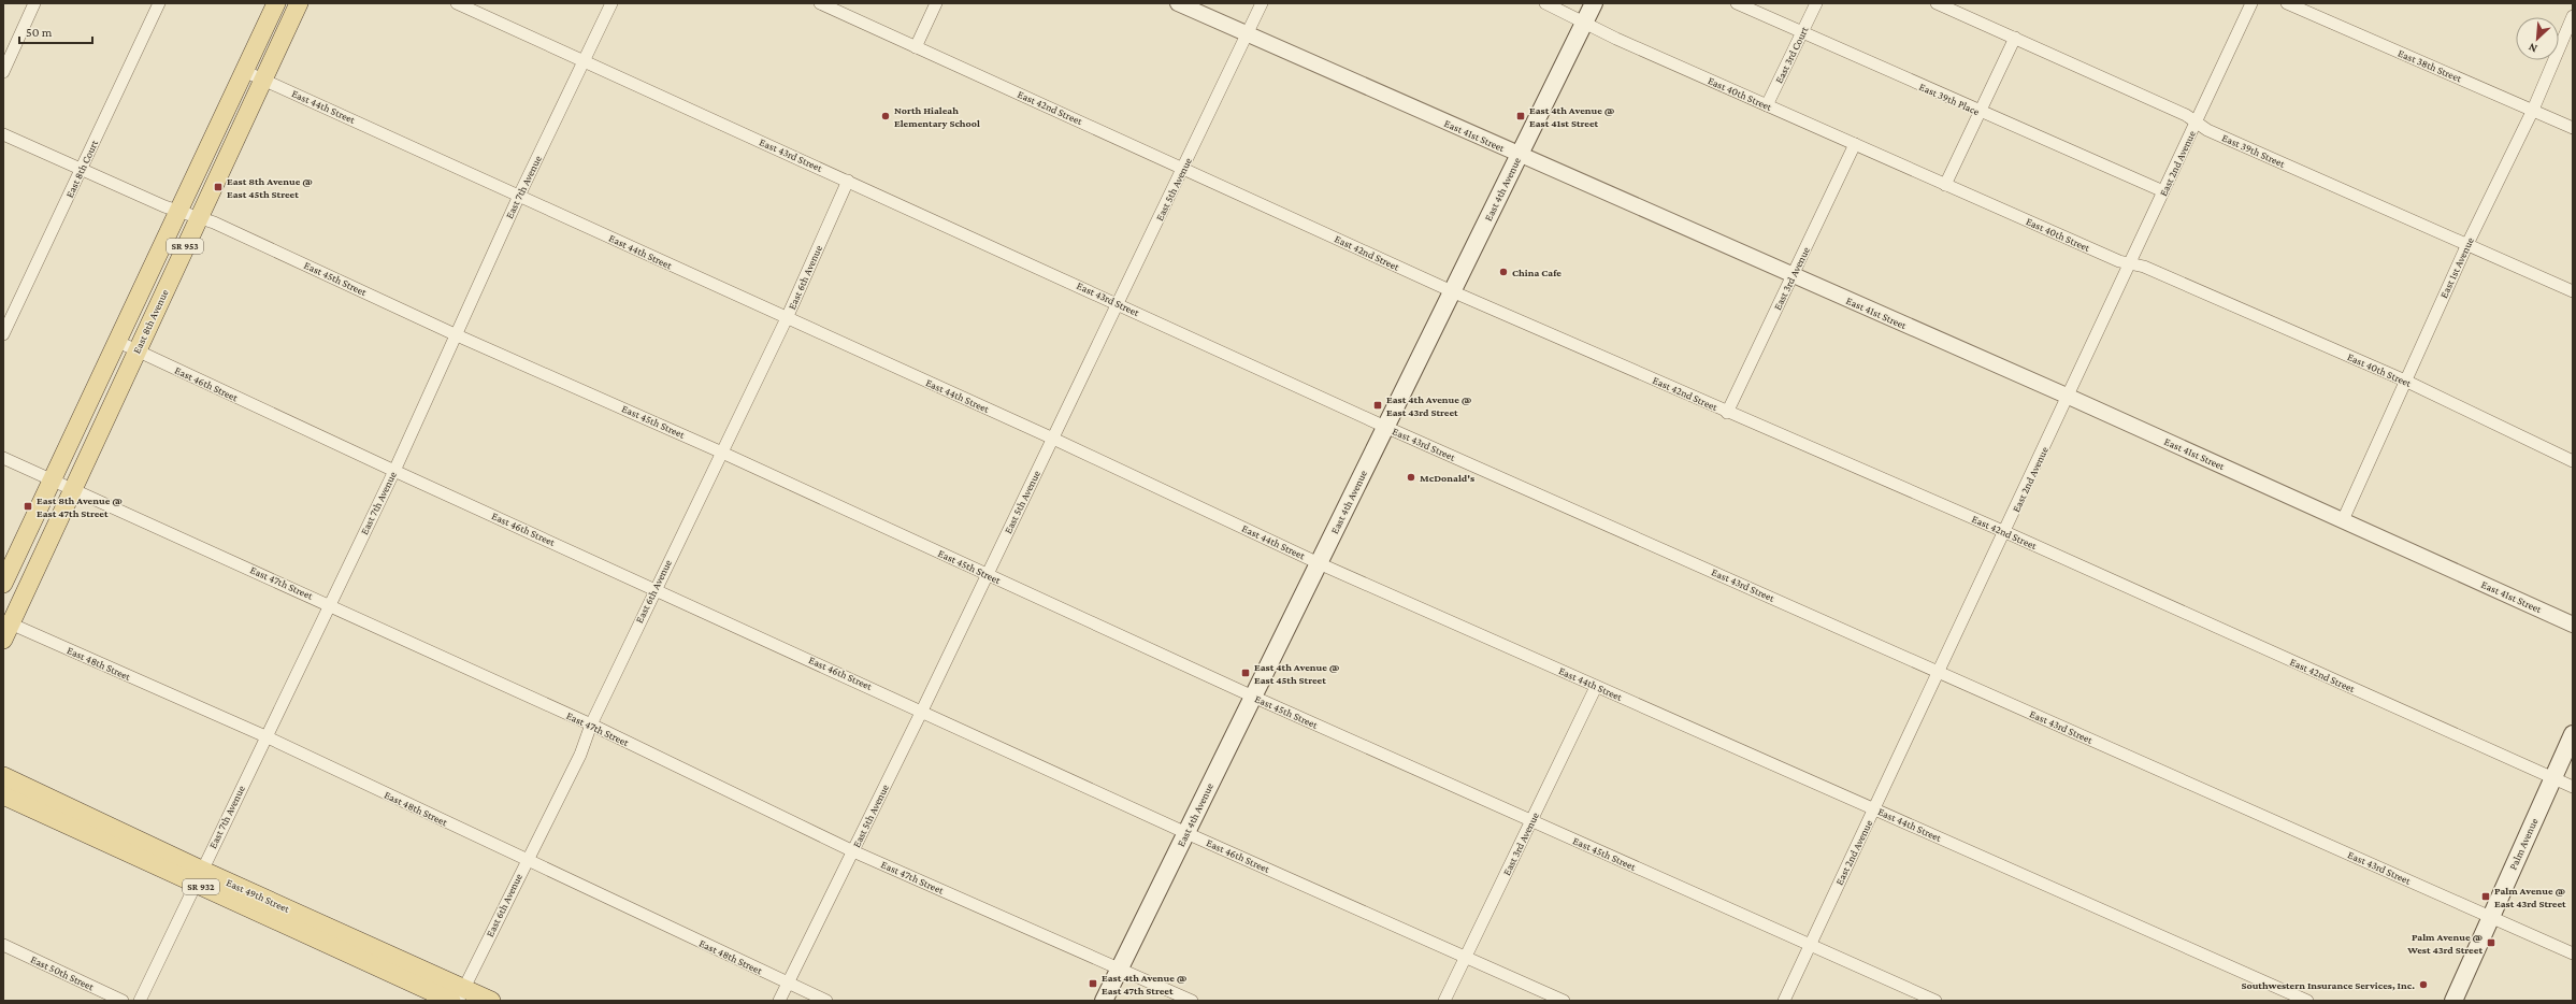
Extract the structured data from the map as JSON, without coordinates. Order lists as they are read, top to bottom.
{
  "streets": {
    "main road": [
      "East 4th Avenue",
      "SR 953",
      "East 8th Avenue",
      "Palm Avenue",
      "SR 932",
      "East 49th Street"
    ],
    "street": [
      "East 3rd Court",
      "East 38th Street",
      "East 40th Street",
      "East 39th Place",
      "East 44th Street",
      "East 42nd Street",
      "East 41st Street",
      "East 39th Street",
      "East 43rd Street",
      "East 2nd Avenue",
      "East 8th Court",
      "East 7th Avenue",
      "East 5th Avenue",
      "East 1st Avenue",
      "East 6th Avenue",
      "East 45th Street",
      "East 3rd Avenue",
      "East 46th Street",
      "East 47th Street",
      "East 48th Street",
      "East 50th Street"
    ]
  },
  "crossings": [
    ["East 3rd Court", "East 40th Street"],
    ["East 3rd Court", "East 39th Place"],
    ["East 38th Street", "East 1st Avenue"],
    ["East 40th Street", "East 2nd Avenue"],
    ["East 40th Street", "East 4th Avenue"],
    ["East 40th Street", "East 1st Avenue"],
    ["East 40th Street", "East 3rd Avenue"],
    ["East 39th Place", "East 2nd Avenue"],
    ["East 44th Street", "East 2nd Avenue"],
    ["East 44th Street", "East 7th Avenue"],
    ["East 44th Street", "East 5th Avenue"],
    ["East 44th Street", "East 4th Avenue"],
    ["East 44th Street", "East 6th Avenue"],
    ["East 44th Street", "East 3rd Avenue"],
    ["East 44th Street", "East 8th Avenue"],
    ["East 42nd Street", "East 2nd Avenue"],
    ["East 42nd Street", "East 5th Avenue"],
    ["East 42nd Street", "East 4th Avenue"],
    ["East 42nd Street", "East 3rd Avenue"],
    ["East 42nd Street", "Palm Avenue"],
    ["East 41st Street", "East 2nd Avenue"],
    ["East 41st Street", "East 5th Avenue"],
    ["East 41st Street", "East 4th Avenue"],
    ["East 41st Street", "East 1st Avenue"],
    ["East 41st Street", "East 3rd Avenue"],
    ["East 39th Street", "East 2nd Avenue"],
    ["East 39th Street", "East 1st Avenue"],
    ["East 43rd Street", "East 2nd Avenue"],
    ["East 43rd Street", "East 7th Avenue"],
    ["East 43rd Street", "East 5th Avenue"],
    ["East 43rd Street", "East 4th Avenue"],
    ["East 43rd Street", "East 6th Avenue"],
    ["East 43rd Street", "Palm Avenue"],
    ["East 2nd Avenue", "East 45th Street"],
    ["East 8th Court", "East 45th Street"],
    ["East 7th Avenue", "East 45th Street"],
    ["East 7th Avenue", "East 46th Street"],
    ["East 7th Avenue", "East 47th Street"],
    ["East 7th Avenue", "East 48th Street"],
    ["East 7th Avenue", "East 49th Street"],
    ["East 5th Avenue", "East 45th Street"],
    ["East 5th Avenue", "East 46th Street"],
    ["East 5th Avenue", "East 47th Street"],
    ["East 5th Avenue", "East 48th Street"],
    ["East 4th Avenue", "East 45th Street"],
    ["East 4th Avenue", "East 46th Street"],
    ["East 4th Avenue", "East 47th Street"],
    ["East 6th Avenue", "East 45th Street"],
    ["East 6th Avenue", "East 46th Street"],
    ["East 6th Avenue", "East 47th Street"],
    ["East 6th Avenue", "East 48th Street"],
    ["East 6th Avenue", "East 49th Street"],
    ["East 45th Street", "East 3rd Avenue"],
    ["East 45th Street", "East 8th Avenue"],
    ["East 3rd Avenue", "East 46th Street"],
    ["East 8th Avenue", "East 46th Street"],
    ["East 8th Avenue", "East 47th Street"],
    ["East 8th Avenue", "East 48th Street"]
  ],
  "places": {
    "other": [
      "North Hialeah Elementary School",
      "China Cafe",
      "McDonald's",
      "Southwestern Insurance Services, Inc."
    ],
    "transit": [
      "East 4th Avenue @ East 41st Street",
      "East 8th Avenue @ East 45th Street",
      "East 4th Avenue @ East 43rd Street",
      "East 8th Avenue @ East 47th Street",
      "East 4th Avenue @ East 45th Street",
      "Palm Avenue @ East 43rd Street",
      "Palm Avenue @ West 43rd Street",
      "East 4th Avenue @ East 47th Street"
    ]
  },
  "scale_bar": "50 m",
  "north": "bottom left"
}
